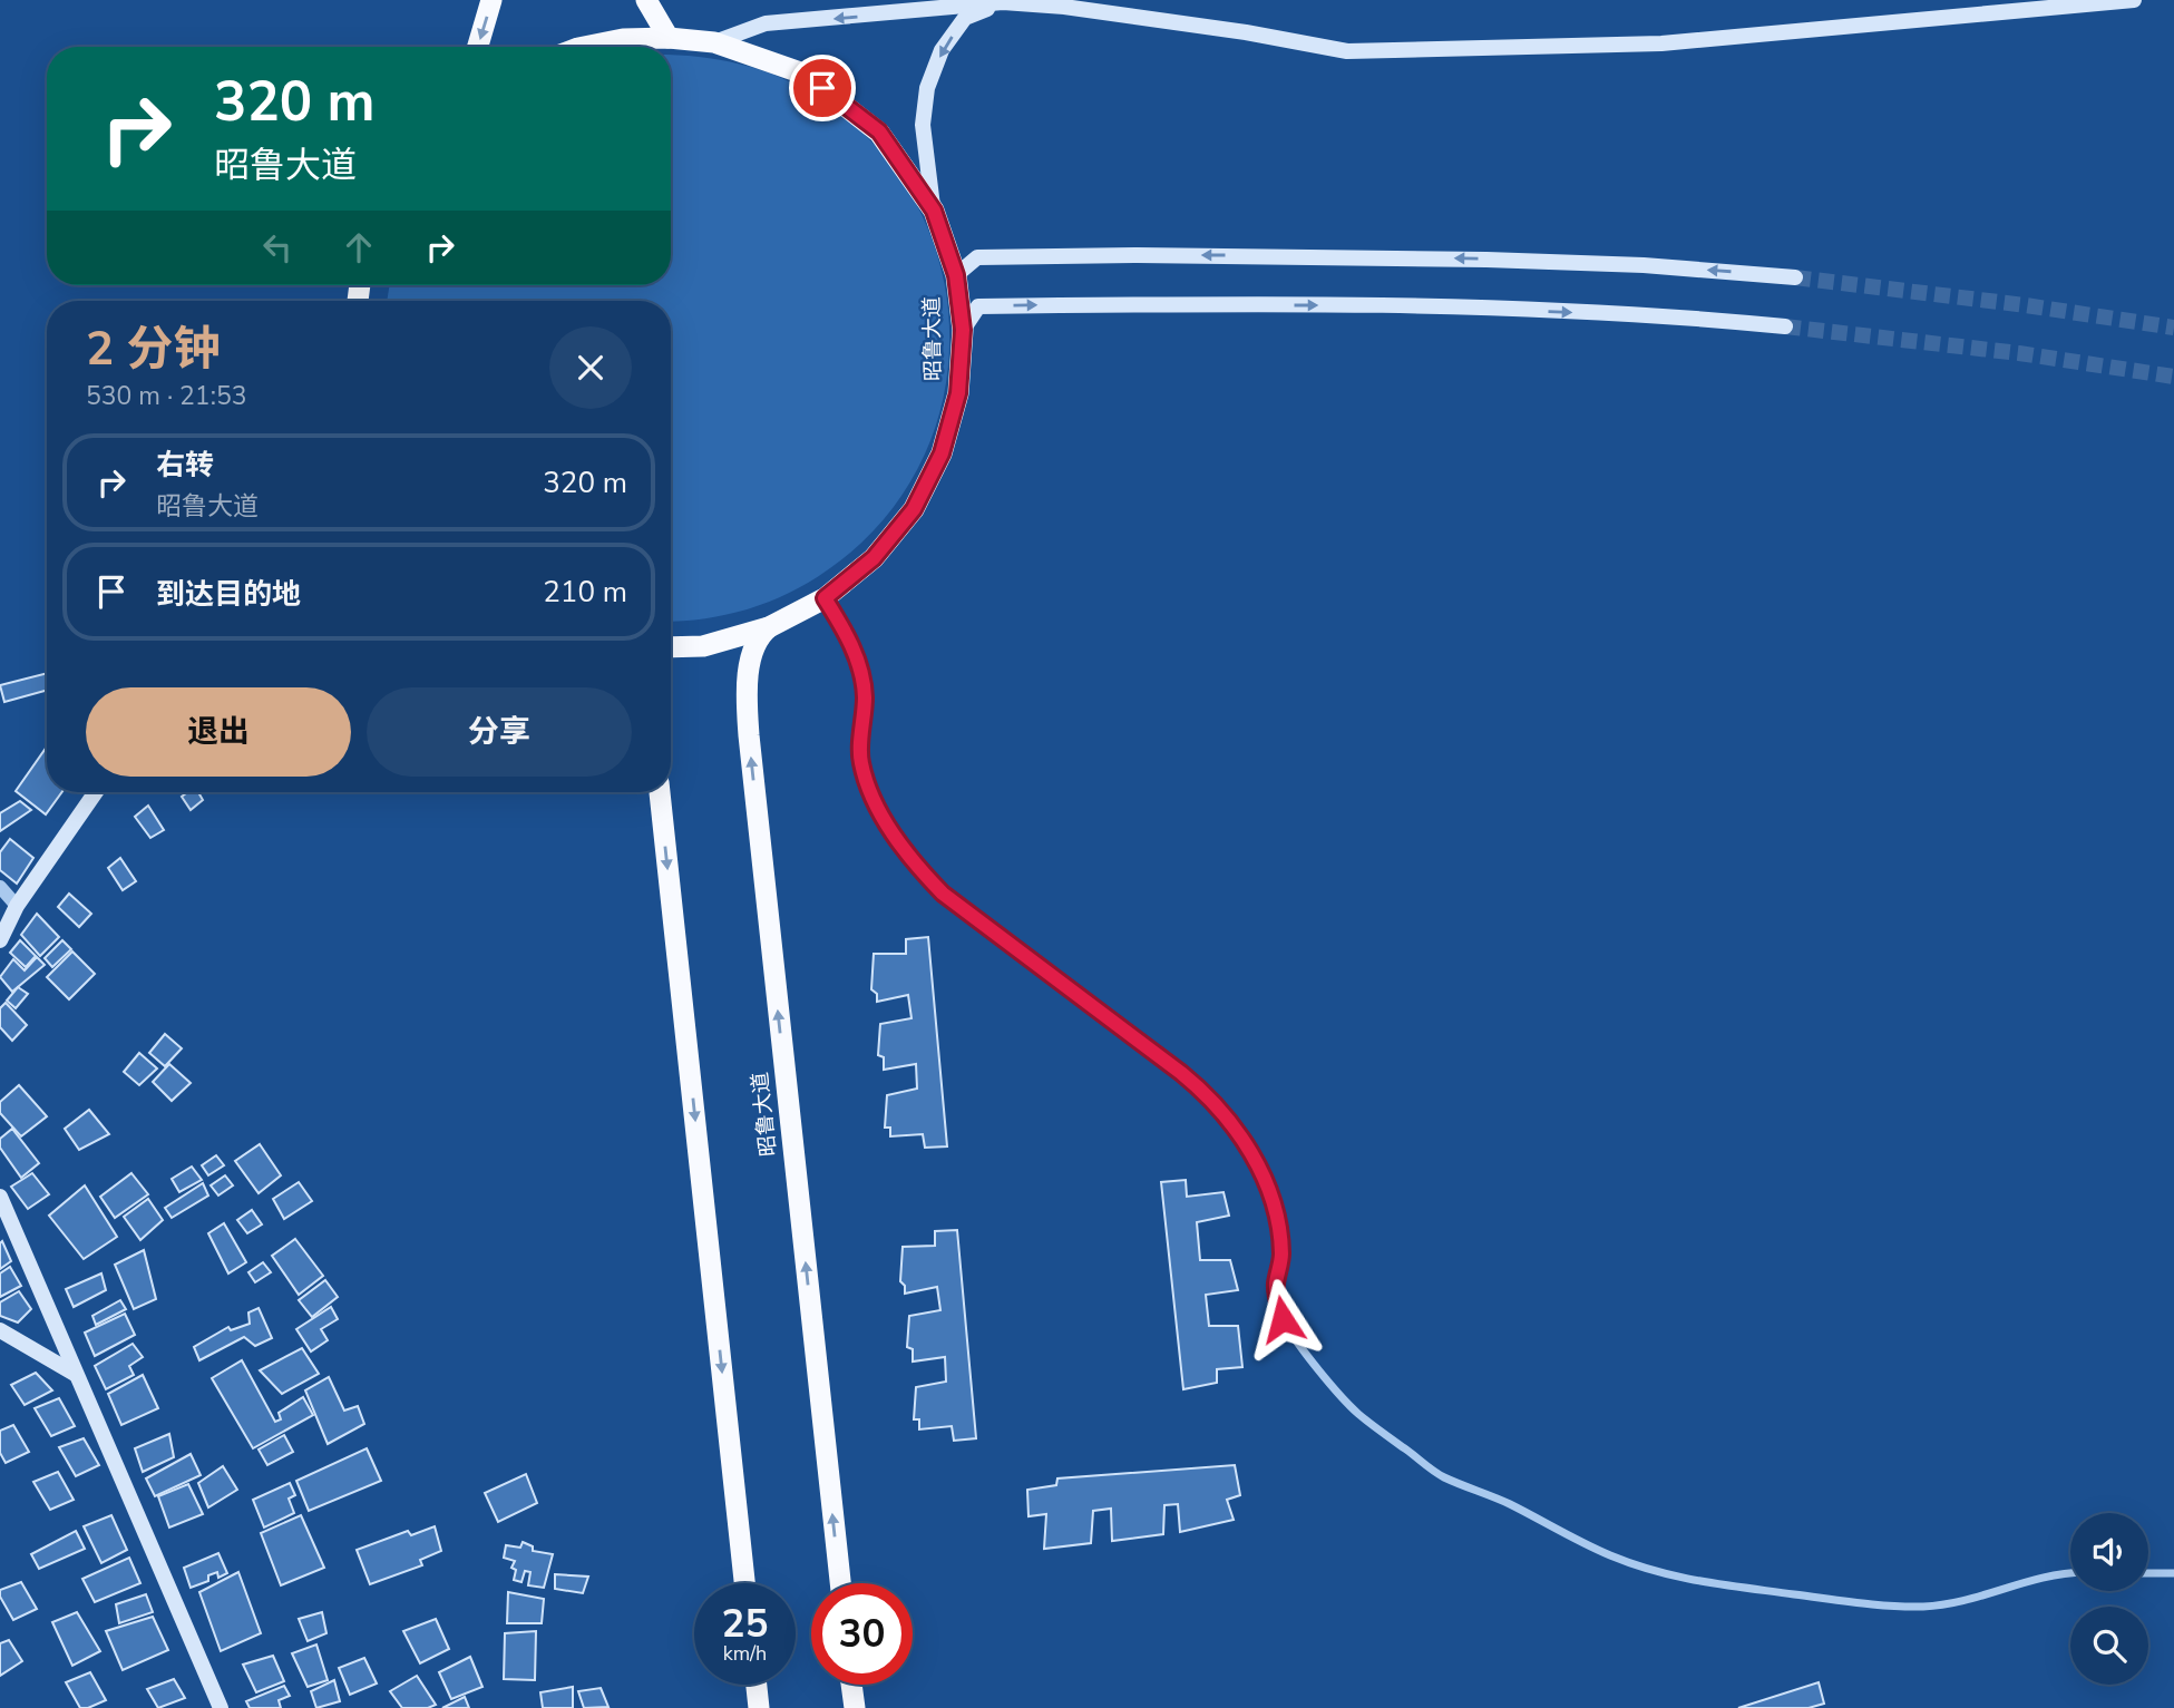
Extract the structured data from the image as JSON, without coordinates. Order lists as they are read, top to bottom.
{
  "streets": {
    "highway": ["昭鲁大道"]
  },
  "page": {
    "turn": ["320 m", "昭鲁大道"],
    "heading": ["2 分钟", "530 m · 21:53"],
    "list": [
      {
        "name": "右转",
        "note": "昭鲁大道",
        "value": "320 m"
      },
      {
        "name": "到达目的地",
        "value": "210 m"
      }
    ],
    "buttons": ["退出", "分享"],
    "speed": "25 km/h",
    "limit": "30"
  }
}
